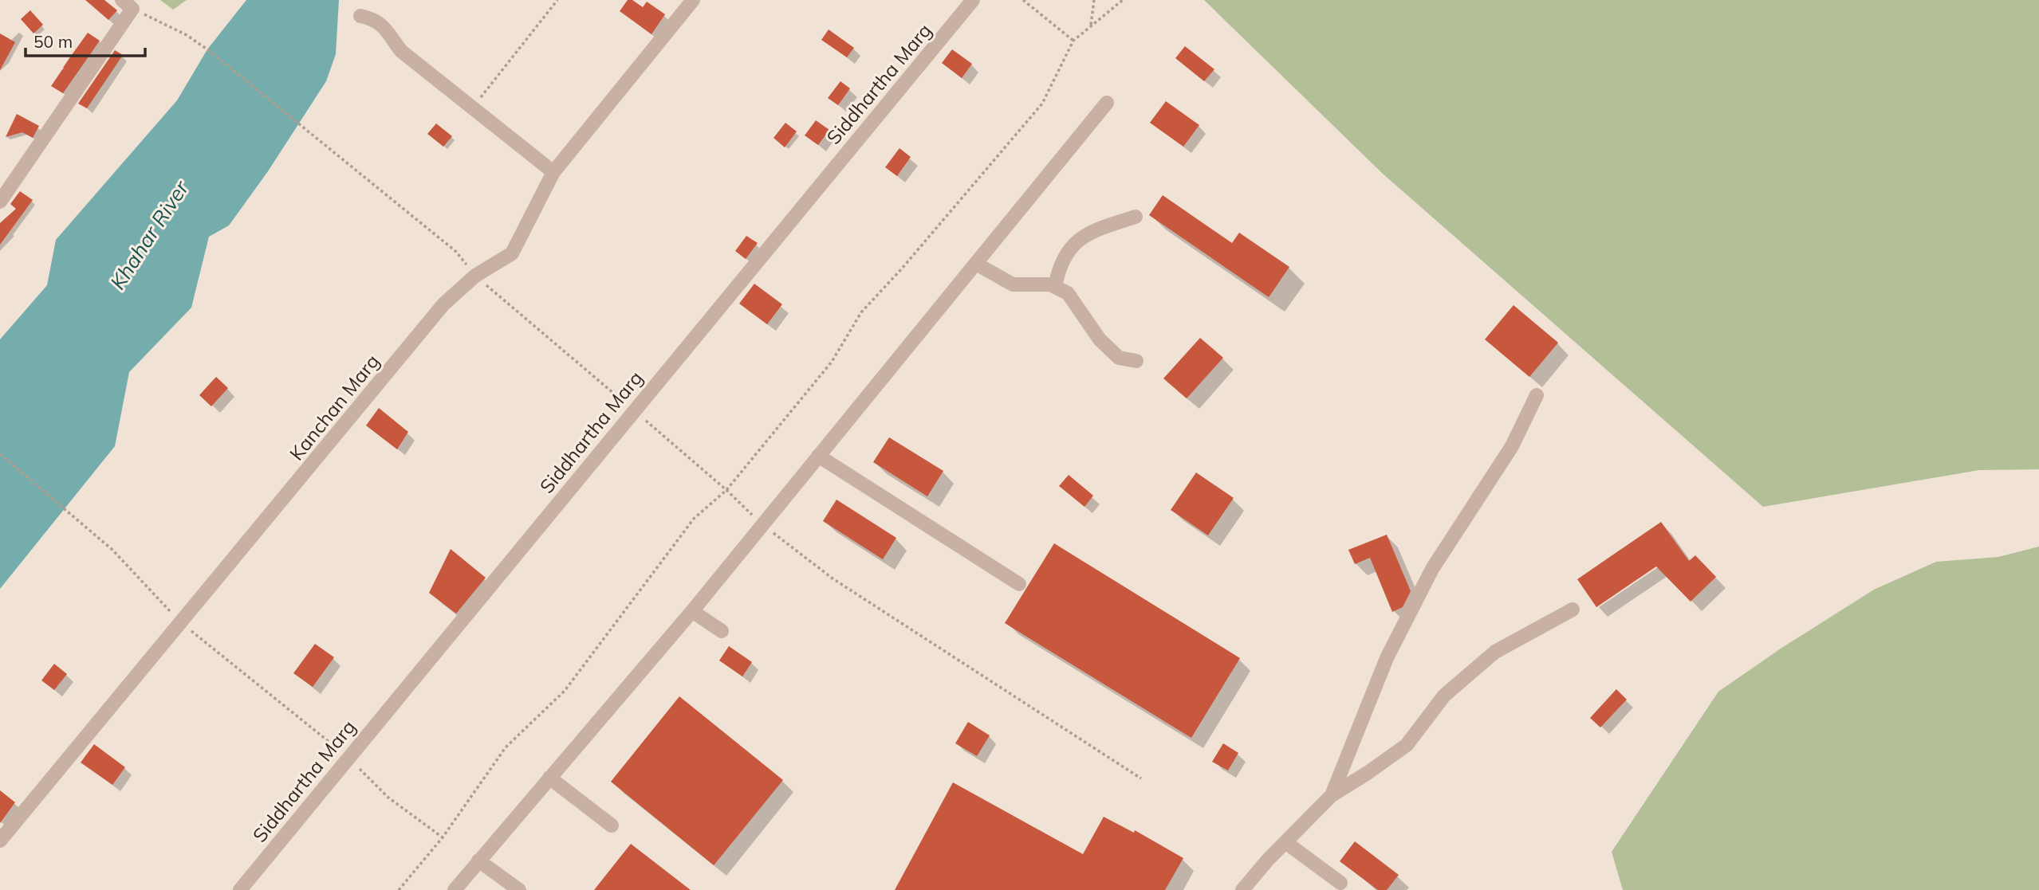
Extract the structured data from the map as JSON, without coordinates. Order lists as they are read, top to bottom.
{
  "streets": {
    "street": ["Siddhartha Marg", "Kanchan Marg"]
  },
  "water": ["Khahar River"],
  "scale_bar": "50 m"
}
